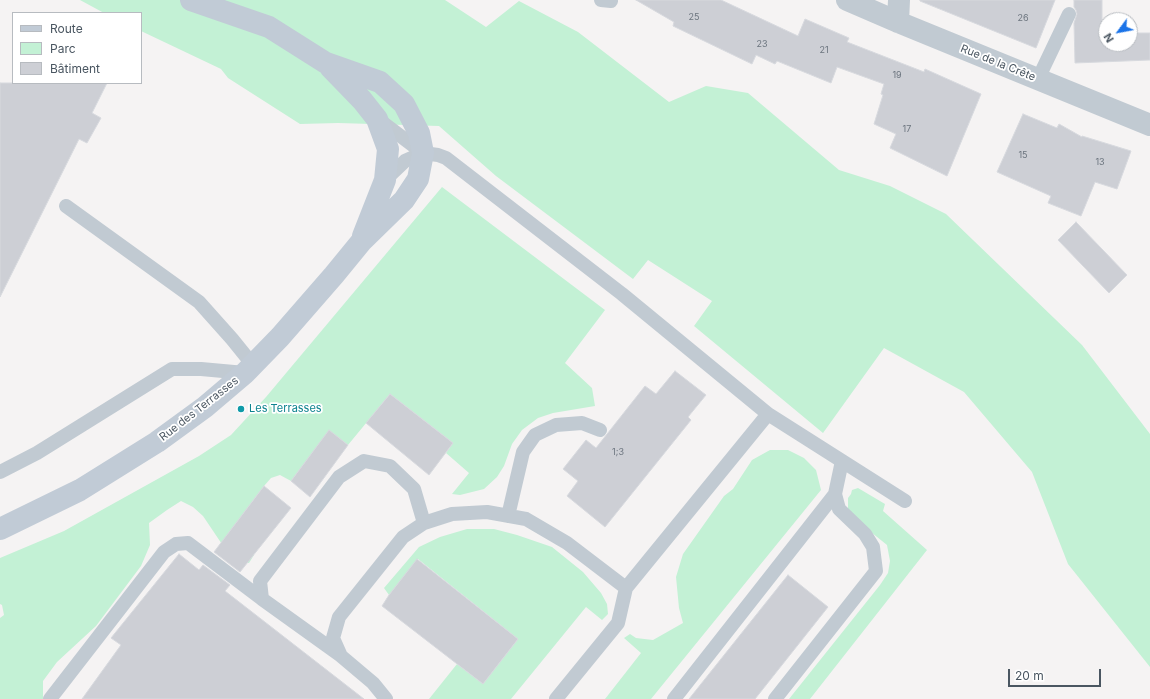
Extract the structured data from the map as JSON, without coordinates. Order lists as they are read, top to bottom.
{
  "streets": {
    "street": ["Rue de la Crête", "Rue des Terrasses"]
  },
  "places": ["Les Terrasses"],
  "house_numbers": [
    "25",
    "26",
    "23",
    "21",
    "19",
    "17",
    "15",
    "13",
    "1;3"
  ],
  "legend": ["Route", "Parc", "Bâtiment"],
  "scale_bar": "20 m",
  "north": "bottom left"
}
